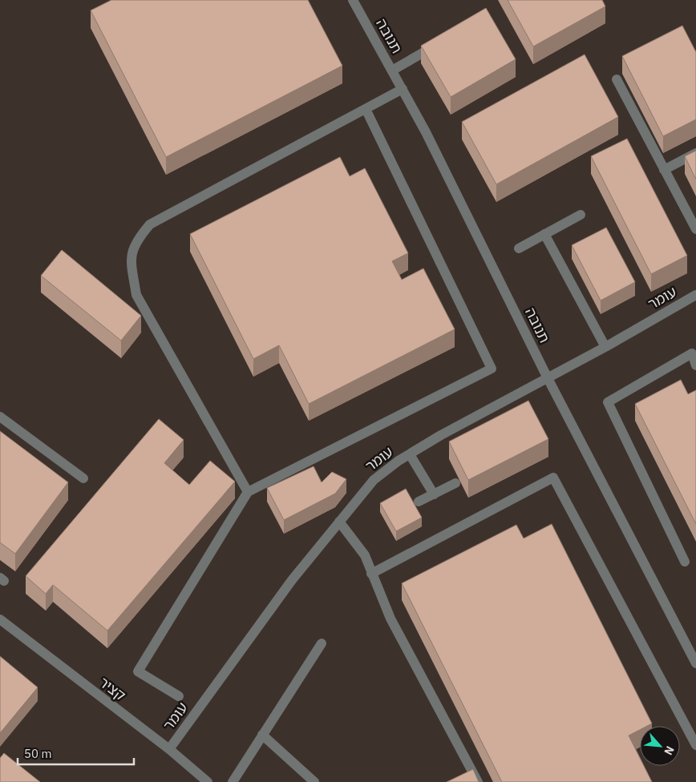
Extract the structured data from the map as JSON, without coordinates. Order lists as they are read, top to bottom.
{
  "streets": {
    "street": ["תנובה", "עומר", "קציר"]
  },
  "crossings": [
    ["תנובה", "עומר"],
    ["עומר", "קציר"]
  ],
  "scale_bar": "50 m",
  "north": "bottom right"
}
